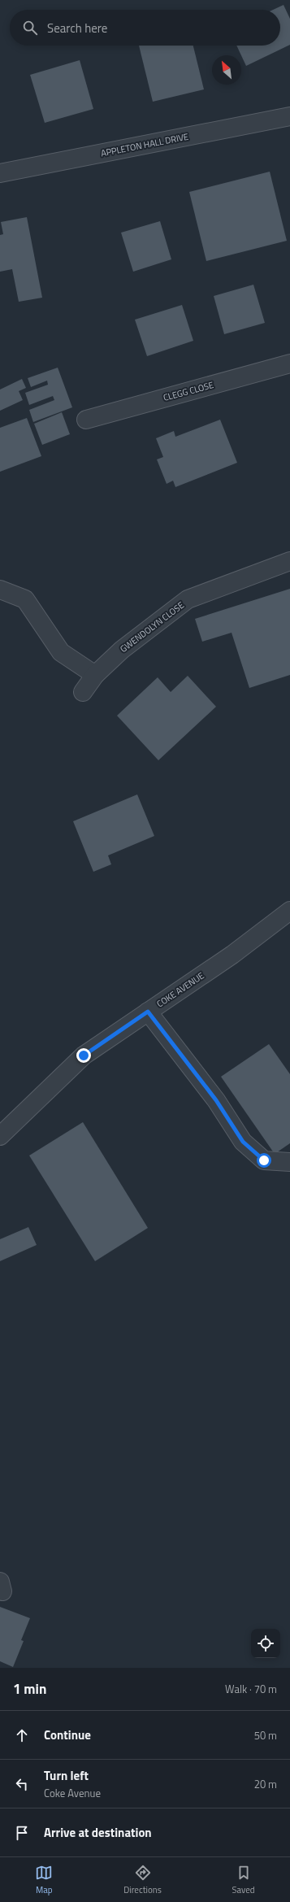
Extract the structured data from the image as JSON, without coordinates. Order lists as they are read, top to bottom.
{
  "streets": {
    "street": [
      "APPLETON HALL DRIVE",
      "CLEGG CLOSE",
      "GWENDOLYN CLOSE",
      "COKE AVENUE"
    ]
  },
  "north": "top left",
  "page": {
    "search": "Search here",
    "heading": ["1 min", "Walk · 70 m"],
    "list": [
      ["Continue", "50 m"],
      ["Turn left", "Coke Avenue", "20 m"],
      "Arrive at destination"
    ],
    "nav": ["Map", "Directions", "Saved"]
  }
}
